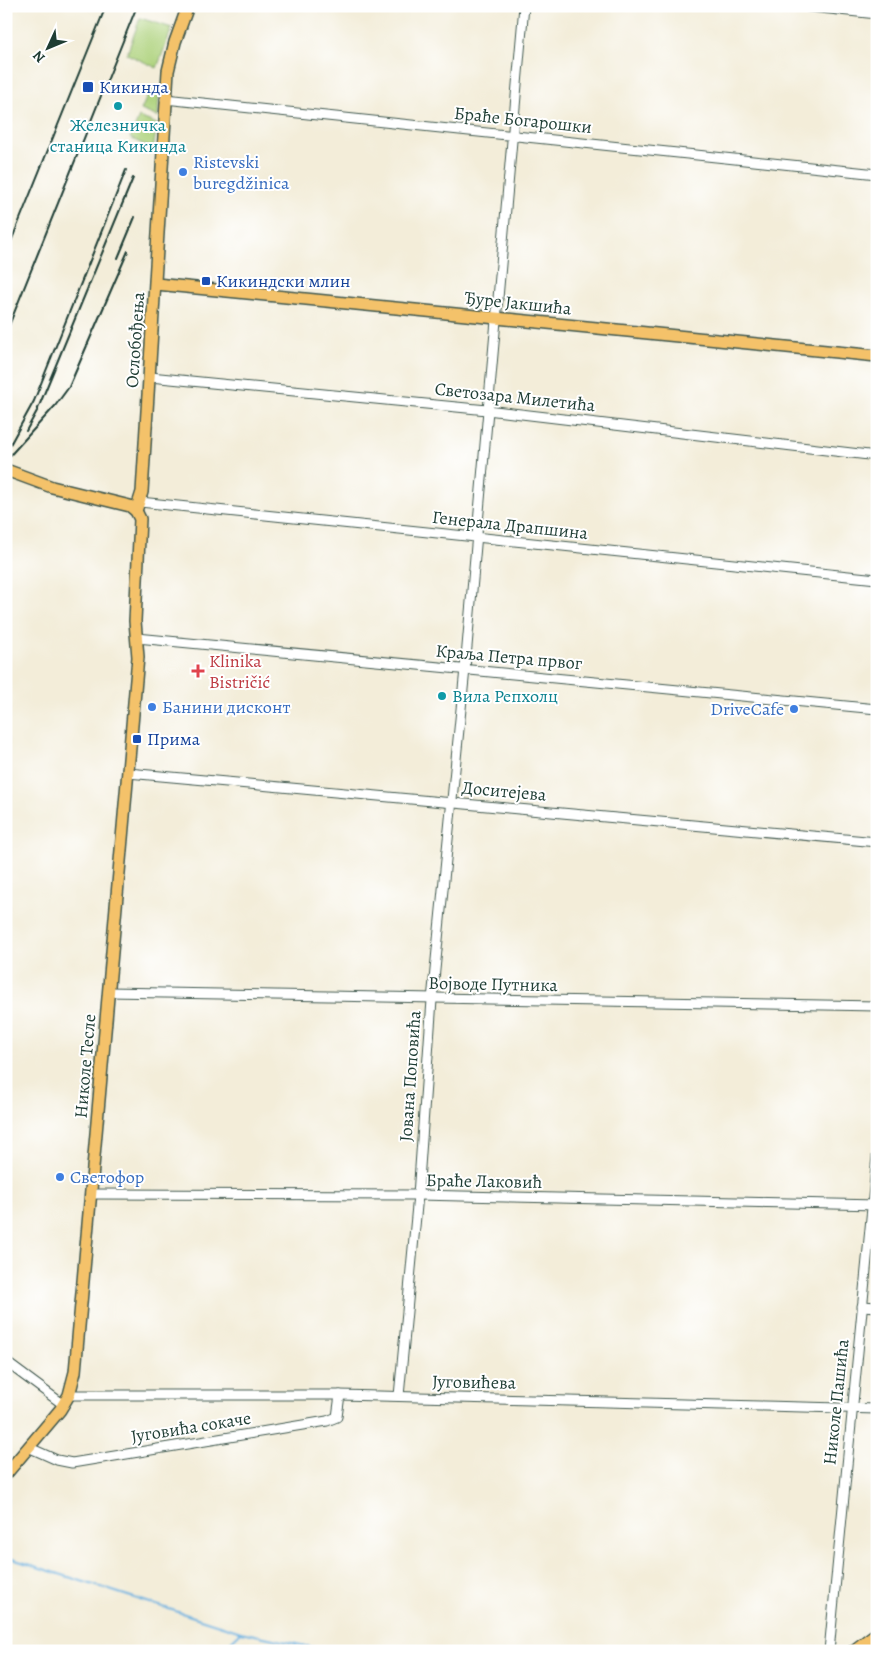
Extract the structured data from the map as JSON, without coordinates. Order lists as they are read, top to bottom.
{
  "streets": {
    "main road": ["Ђуре Јакшића", "Ослобођења", "Николе Тесле"],
    "street": [
      "Браће Богарошки",
      "Светозара Милетића",
      "Генерала Драпшина",
      "Краља Петра првог",
      "Доситејева",
      "Војводе Путника",
      "Јована Поповића",
      "Браће Лаковић",
      "Југовићева",
      "Николе Пашића",
      "Југовића сокаче"
    ]
  },
  "crossings": [
    ["Браће Богарошки", "Ослобођења"],
    ["Браће Богарошки", "Јована Поповића"],
    ["Ђуре Јакшића", "Ослобођења"],
    ["Ђуре Јакшића", "Јована Поповића"],
    ["Ослобођења", "Светозара Милетића"],
    ["Ослобођења", "Генерала Драпшина"],
    ["Ослобођења", "Краља Петра првог"],
    ["Ослобођења", "Николе Тесле"],
    ["Светозара Милетића", "Јована Поповића"],
    ["Генерала Драпшина", "Јована Поповића"],
    ["Краља Петра првог", "Николе Тесле"],
    ["Краља Петра првог", "Јована Поповића"],
    ["Доситејева", "Николе Тесле"],
    ["Доситејева", "Јована Поповића"],
    ["Војводе Путника", "Николе Тесле"],
    ["Војводе Путника", "Јована Поповића"],
    ["Николе Тесле", "Браће Лаковић"],
    ["Николе Тесле", "Југовићева"],
    ["Николе Тесле", "Југовића сокаче"],
    ["Јована Поповића", "Браће Лаковић"],
    ["Јована Поповића", "Југовићева"],
    ["Браће Лаковић", "Николе Пашића"],
    ["Југовићева", "Николе Пашића"],
    ["Југовићева", "Југовића сокаче"]
  ],
  "places": {
    "transit": ["Кикинда", "Кикиндски млин", "Прима"],
    "other": [
      "Железничка станица Кикинда",
      "Ristevski buregdžinica",
      "Вила Репхолц",
      "Банини дисконт",
      "DriveCafe",
      "Светофор"
    ],
    "health": ["Klinika Bistričić"]
  },
  "north": "bottom left"
}
